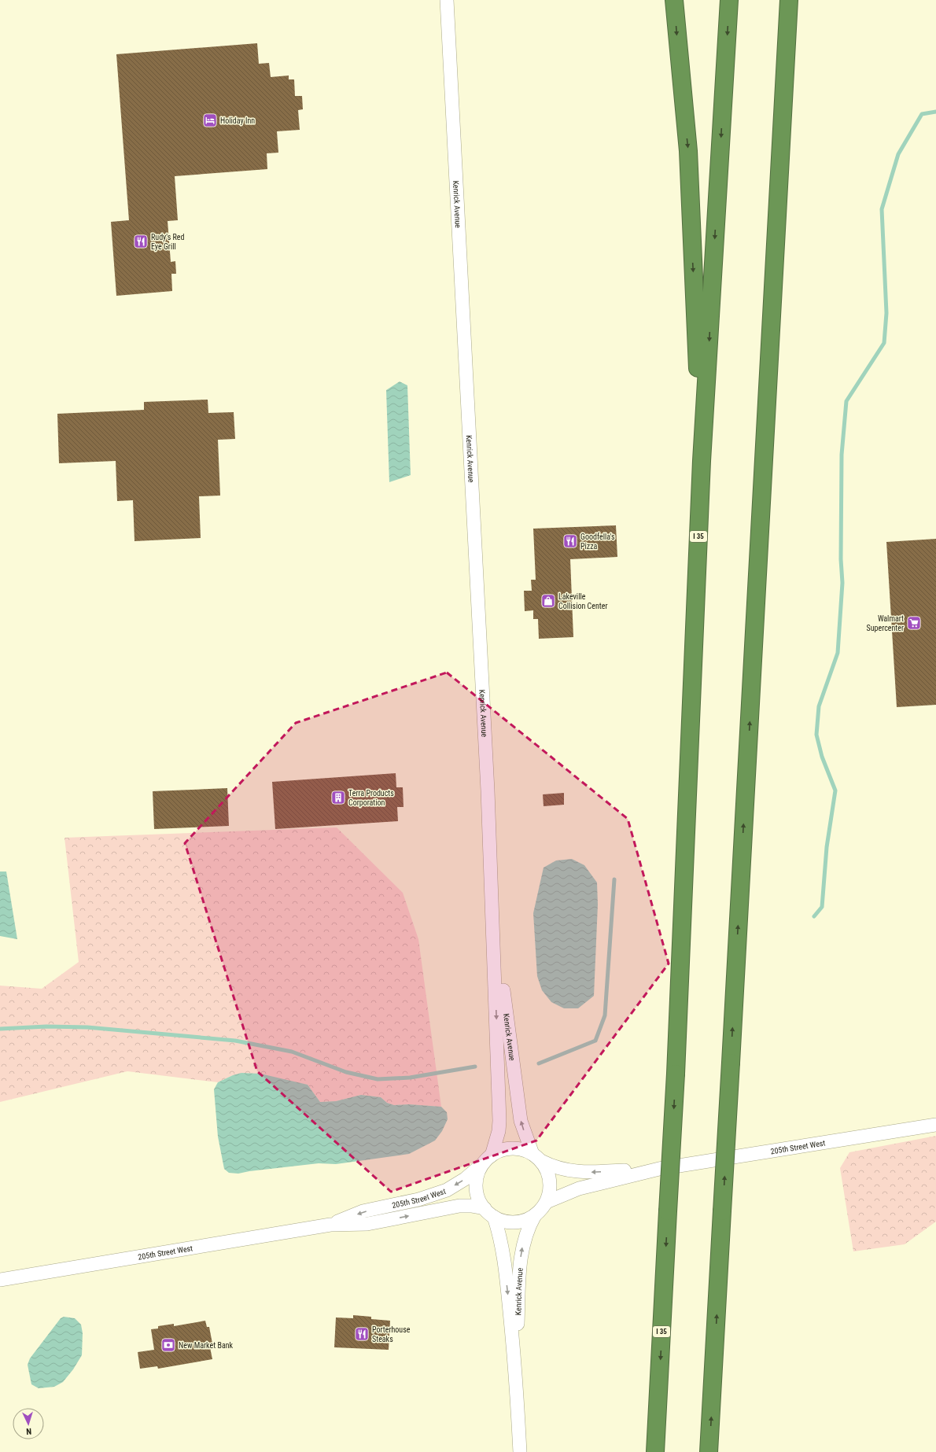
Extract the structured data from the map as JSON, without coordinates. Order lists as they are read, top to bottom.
{
  "streets": {
    "highway": ["I 35"],
    "street": ["Kenrick Avenue", "205th Street West"]
  },
  "crossings": [
    ["Kenrick Avenue", "205th Street West"]
  ],
  "places": {
    "hotel": ["Holiday Inn"],
    "restaurant": ["Rudy's Red Eye Grill", "Goodfella's Pizza", "Porterhouse Steaks"],
    "shop": ["Lakeville Collision Center"],
    "supermarket": ["Walmart Supercenter"],
    "building": ["Terra Products Corporation"],
    "bank": ["New Market Bank"]
  },
  "north": "bottom"
}
